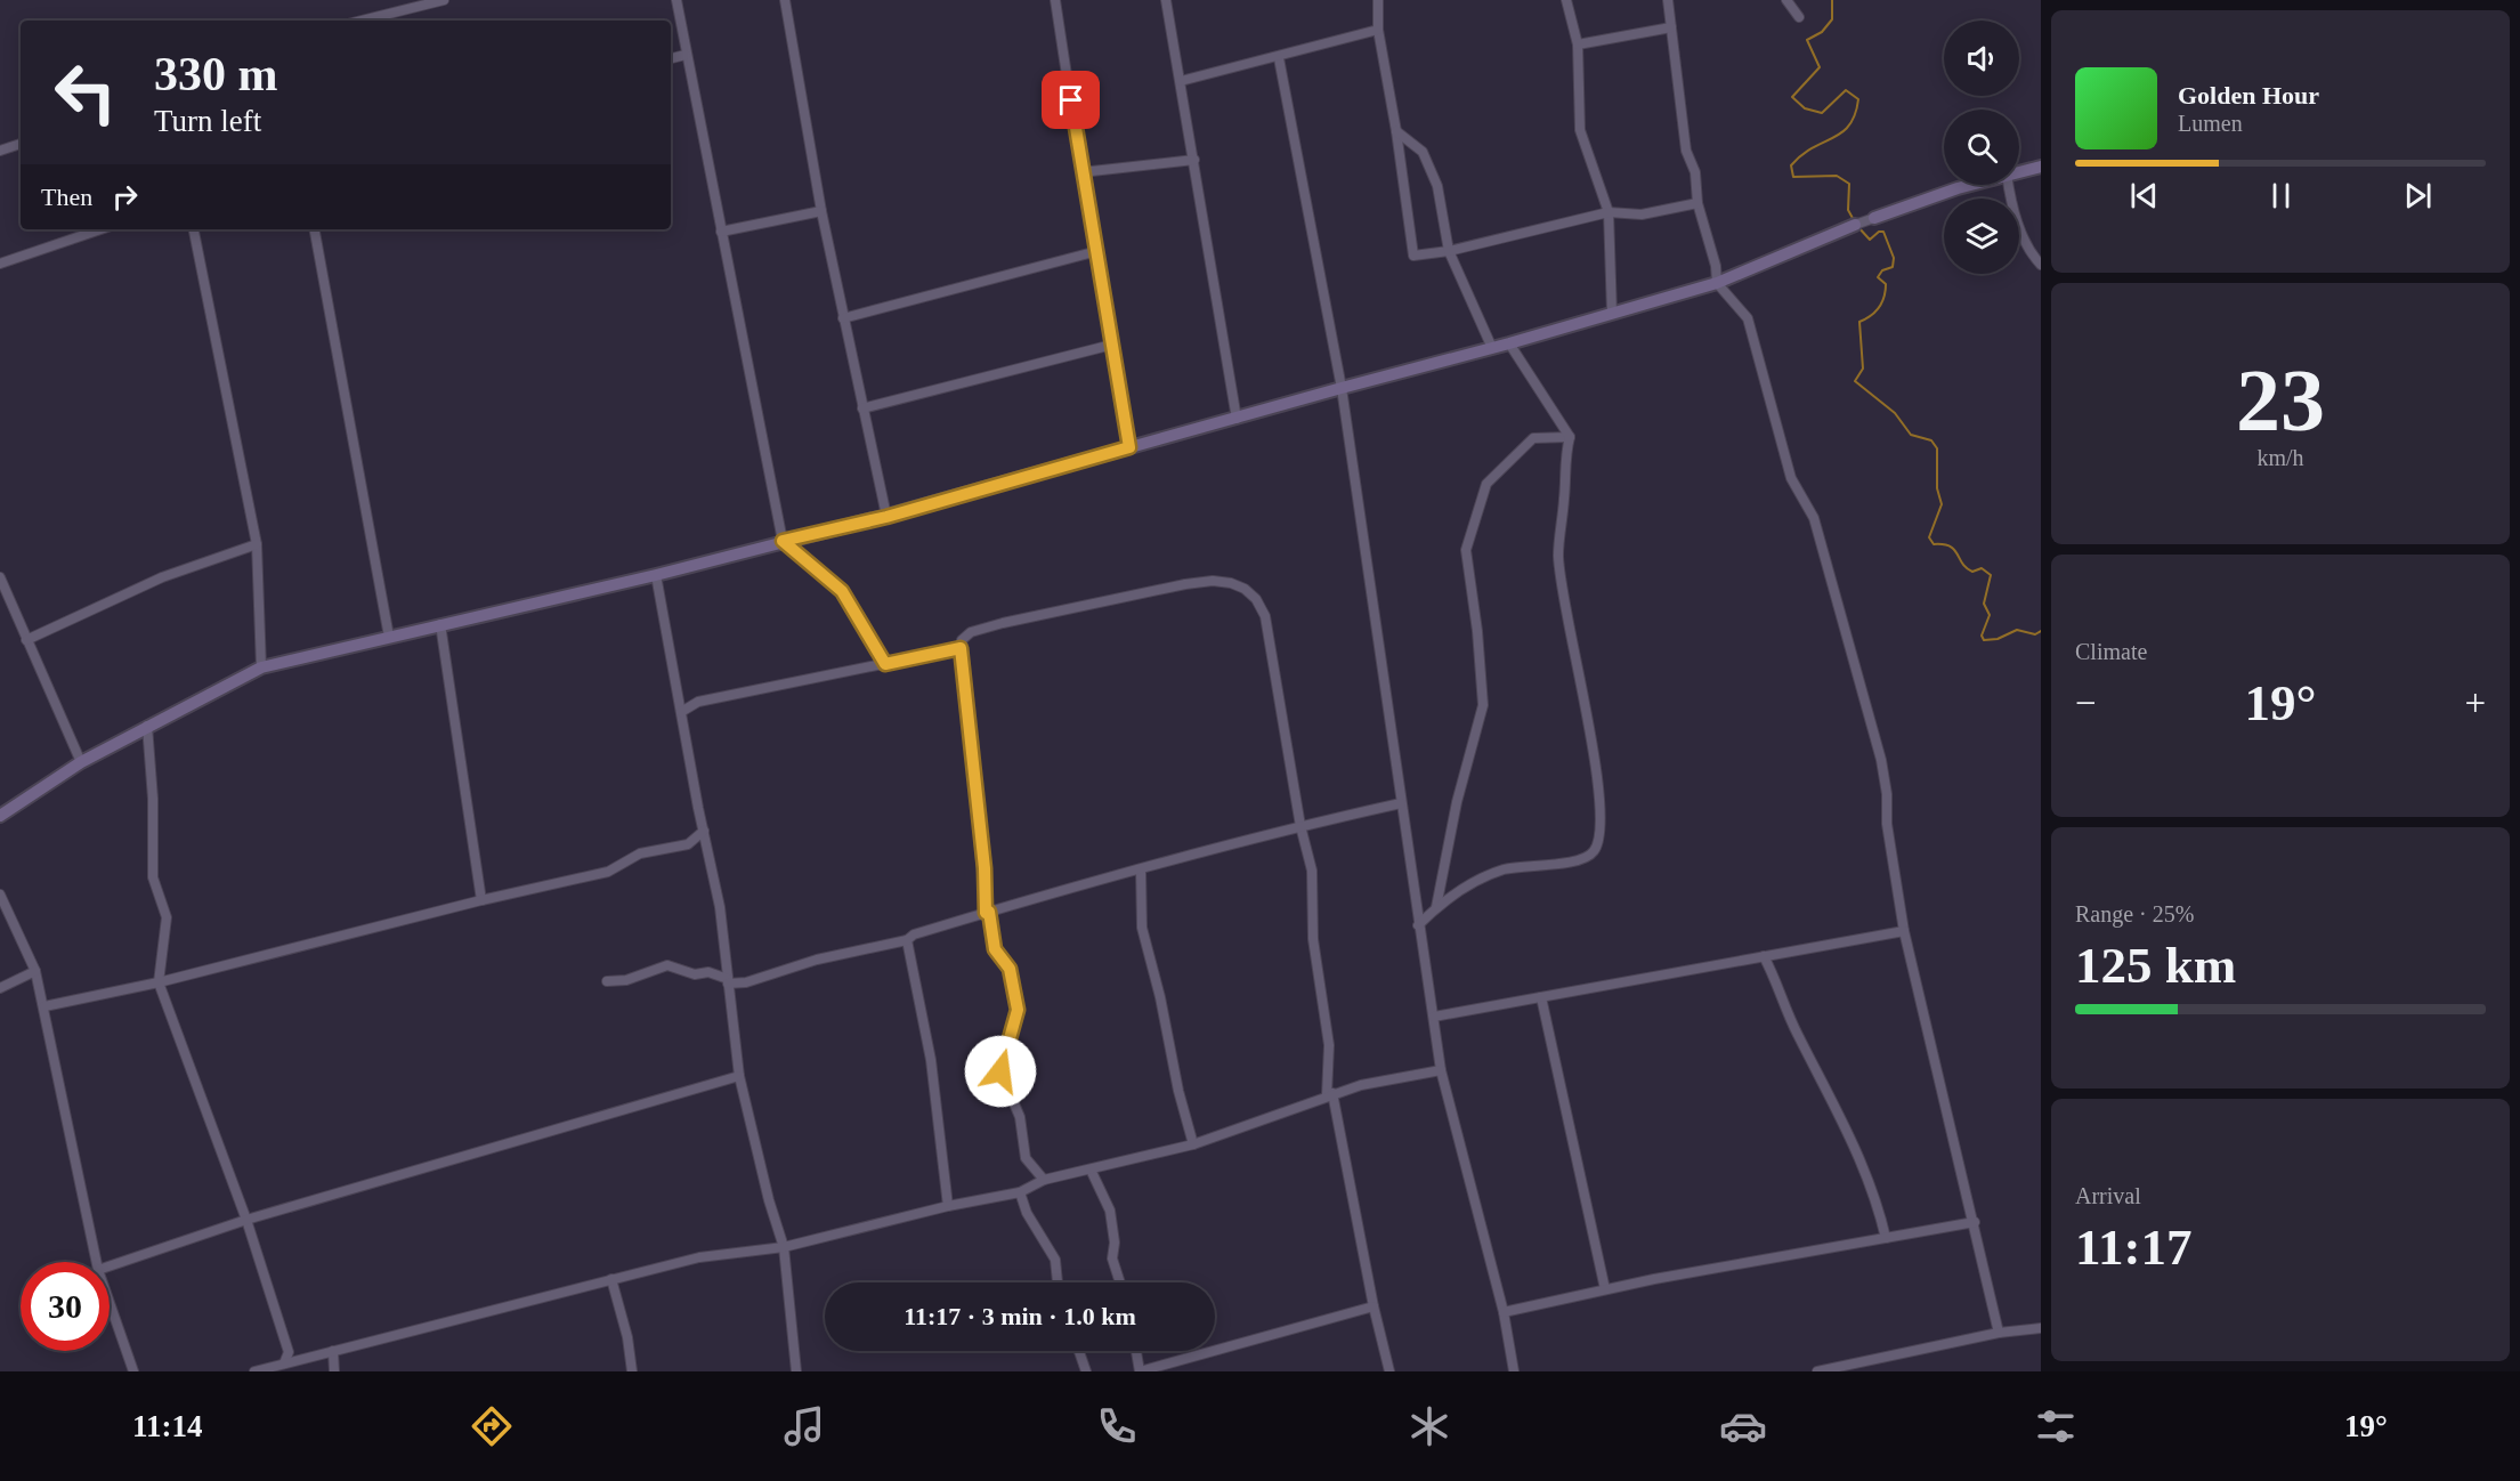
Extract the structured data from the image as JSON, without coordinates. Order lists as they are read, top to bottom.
{
  "page": {
    "turn": ["330 m", "Turn left"],
    "song": ["Golden Hour", "Lumen"],
    "then": "Then",
    "tile": [
      ["23", "km/h"],
      "Climate",
      ["Range · 25%", "125 km"],
      ["Arrival", "11:17"]
    ],
    "heat": ["−", "19°", "+"],
    "limit": "30",
    "trip": "11:17 · 3 min · 1.0 km",
    "tabs": ["11:14", "19°"]
  }
}
